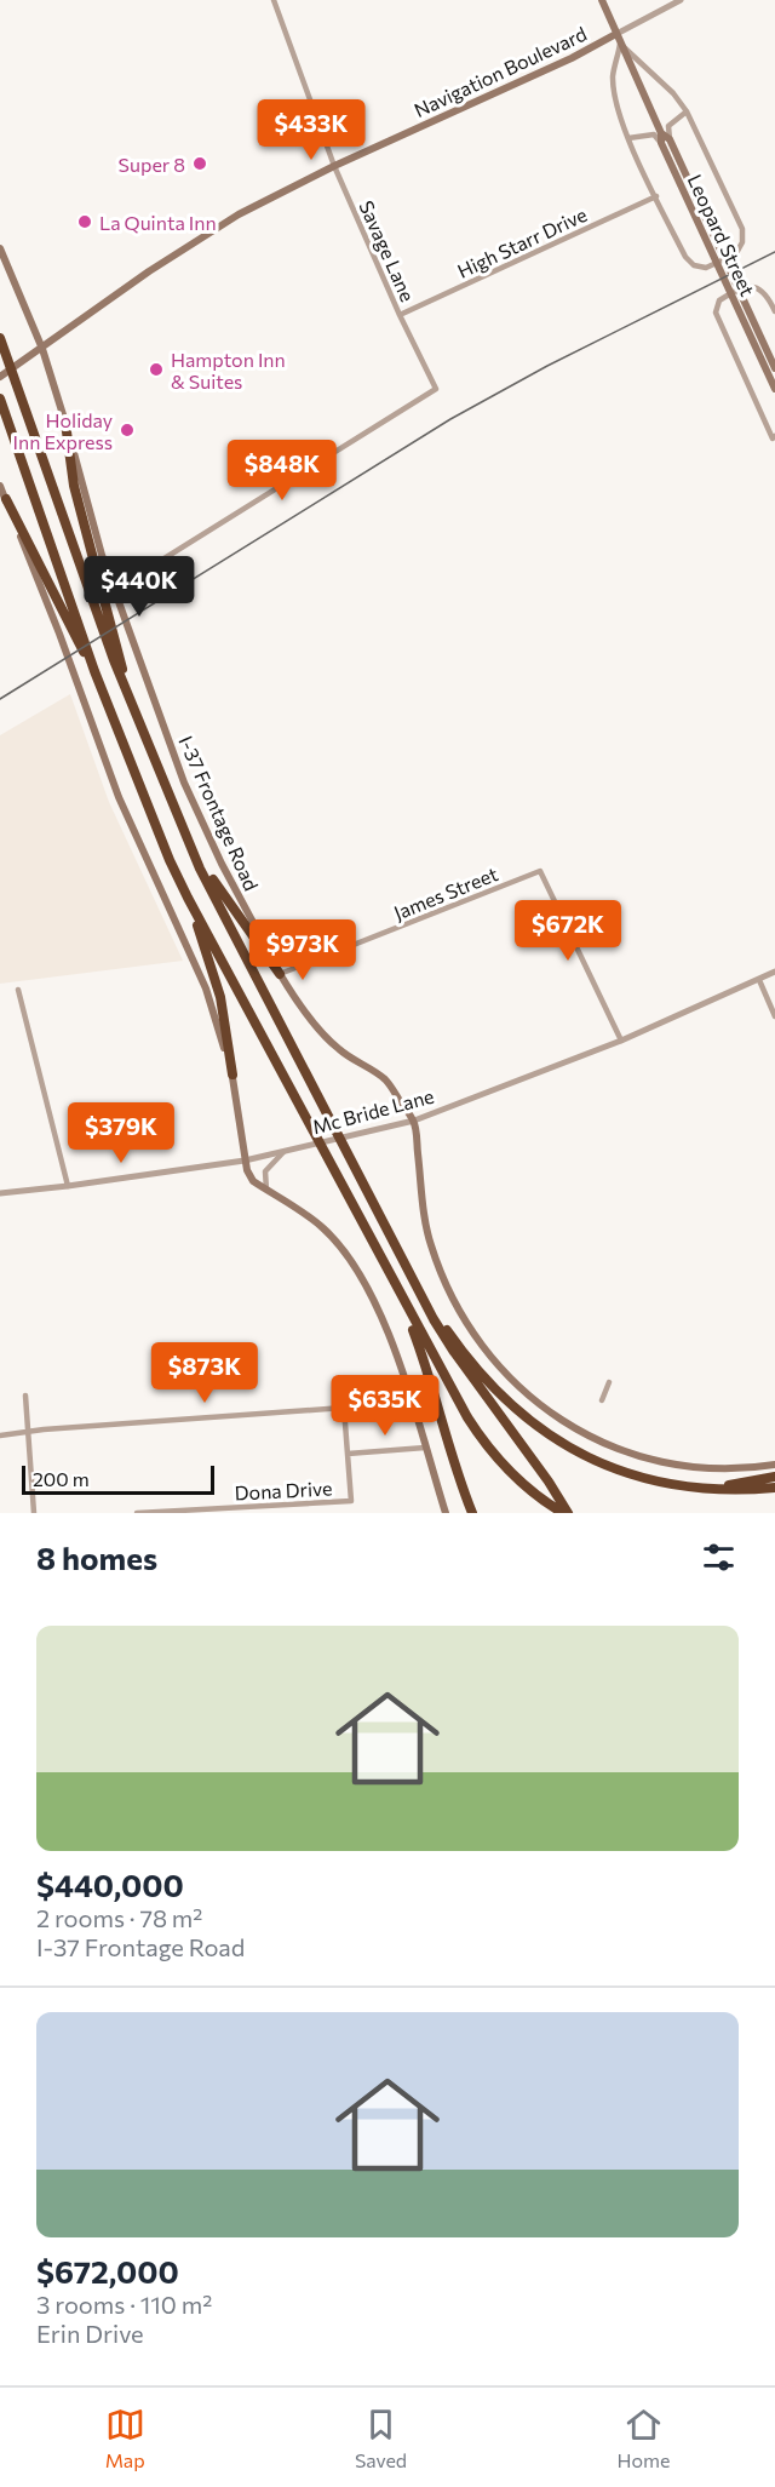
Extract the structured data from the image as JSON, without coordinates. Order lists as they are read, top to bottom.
{
  "streets": {
    "main road": ["Navigation Boulevard", "Leopard Street", "I-37 Frontage Road"],
    "street": [
      "High Starr Drive",
      "Savage Lane",
      "James Street",
      "Mc Bride Lane",
      "Dona Drive"
    ]
  },
  "crossings": [
    ["Navigation Boulevard", "Leopard Street"],
    ["Navigation Boulevard", "Savage Lane"],
    ["Navigation Boulevard", "I-37 Frontage Road"],
    ["High Starr Drive", "Savage Lane"],
    ["Savage Lane", "I-37 Frontage Road"],
    ["I-37 Frontage Road", "James Street"],
    ["I-37 Frontage Road", "Mc Bride Lane"],
    ["James Street", "Mc Bride Lane"]
  ],
  "places": [
    "Super 8",
    "La Quinta Inn",
    "Hampton Inn & Suites",
    "Holiday Inn Express"
  ],
  "scale_bar": "200 m",
  "page": {
    "price": [
      "$433K",
      "$848K",
      "$440K",
      "$672K",
      "$973K",
      "$379K",
      "$873K",
      "$635K"
    ],
    "scale": "200 m",
    "heading": "8 homes",
    "list": [
      {
        "name": "$440,000",
        "note": "2 rooms · 78 m² · I-37 Frontage Road"
      },
      {
        "name": "$672,000",
        "note": "3 rooms · 110 m² · Erin Drive"
      }
    ],
    "tabs": ["Map", "Saved", "Home"]
  }
}
